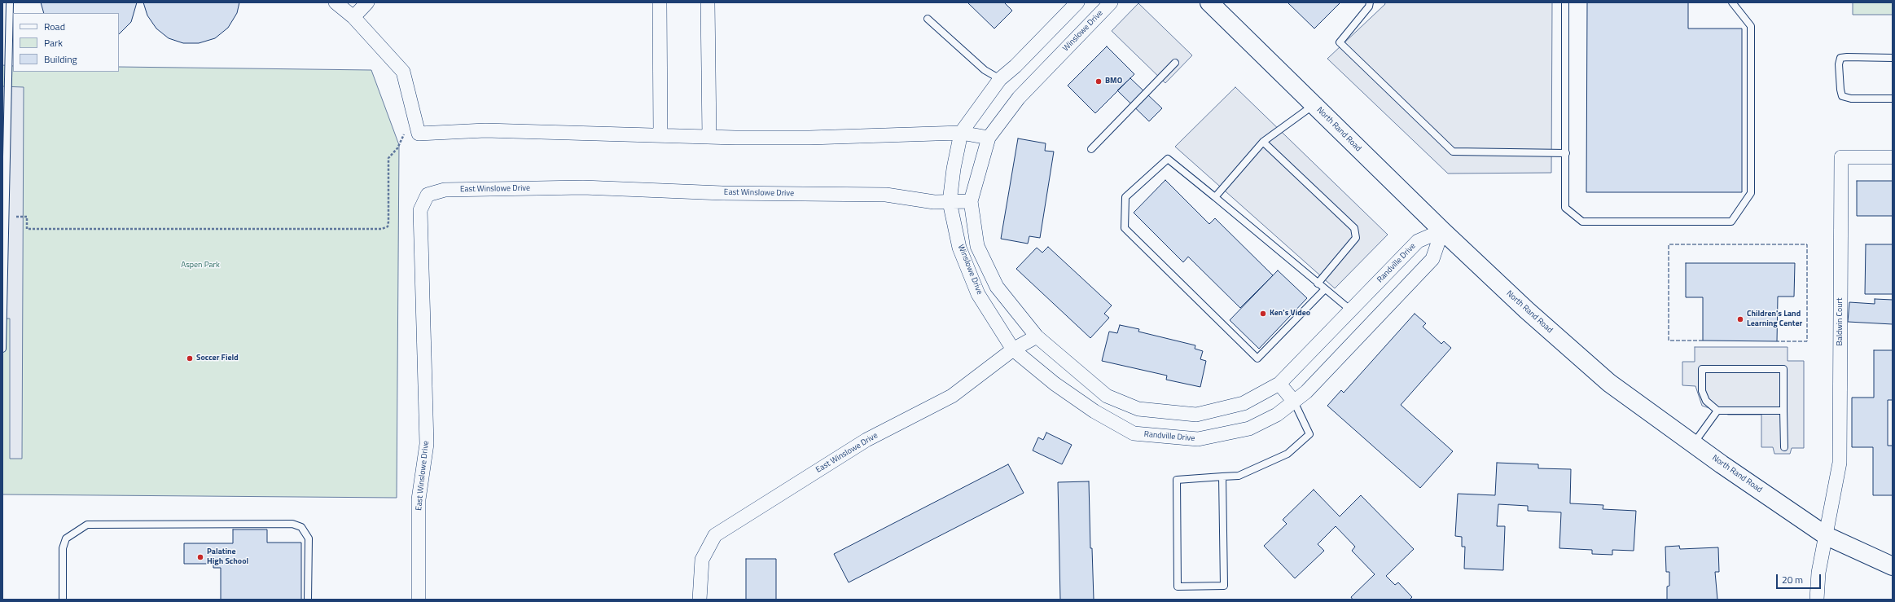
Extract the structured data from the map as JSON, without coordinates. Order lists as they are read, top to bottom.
{
  "streets": {
    "main road": ["North Rand Road"],
    "street": [
      "Winslowe Drive",
      "East Winslowe Drive",
      "Randville Drive",
      "Baldwin Court"
    ]
  },
  "crossings": [
    ["Winslowe Drive", "East Winslowe Drive"],
    ["Winslowe Drive", "Randville Drive"],
    ["North Rand Road", "Randville Drive"],
    ["North Rand Road", "Baldwin Court"]
  ],
  "parks": ["Aspen Park"],
  "places": [
    "BMO",
    "Ken's Video",
    "Children's Land Learning Center",
    "Soccer Field",
    "Palatine High School"
  ],
  "legend": ["Road", "Park", "Building"],
  "scale_bar": "20 m"
}
